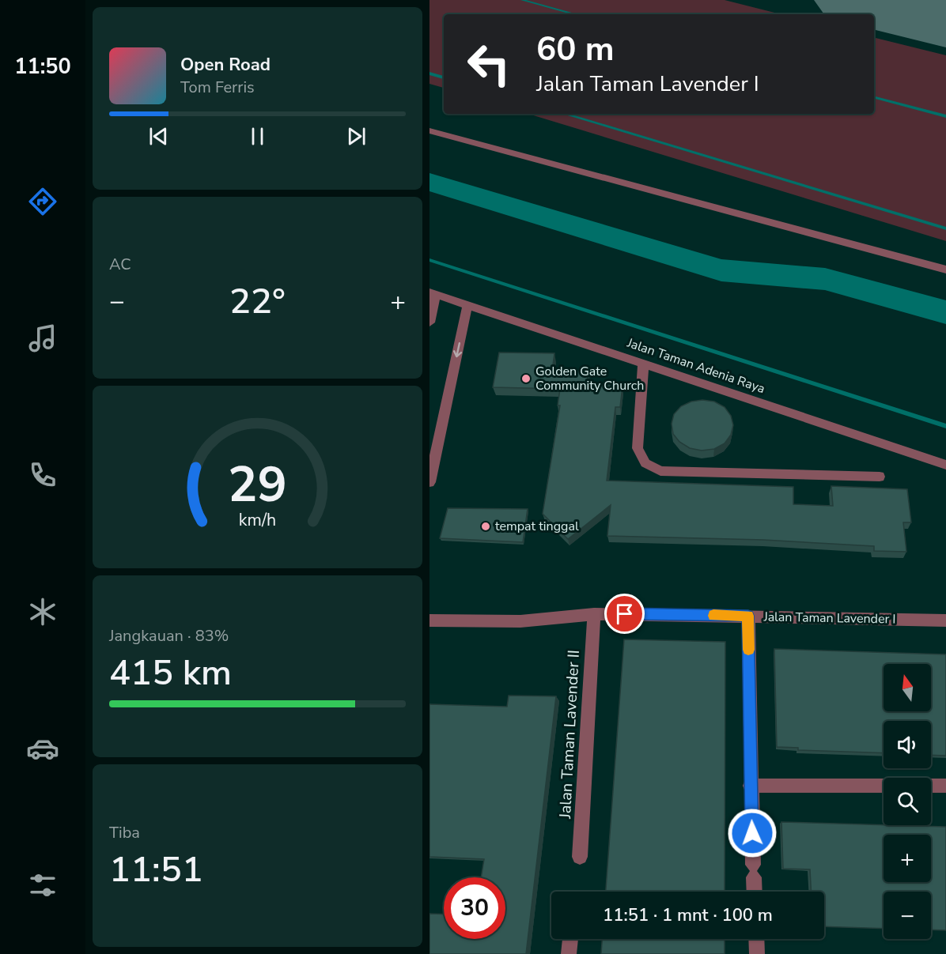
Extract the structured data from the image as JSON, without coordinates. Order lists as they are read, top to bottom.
{
  "streets": {
    "street": ["Jalan Taman Adenia Raya", "Jalan Taman Lavender I", "Jalan Taman Lavender II"]
  },
  "crossings": [
    ["Jalan Taman Lavender I", "Jalan Taman Lavender II"]
  ],
  "places": ["Golden Gate Community Church", "tempat tinggal"],
  "north": "top",
  "page": {
    "tabs": "11:50",
    "turn": ["60 m", "Jalan Taman Lavender I"],
    "song": ["Open Road", "Tom Ferris"],
    "tile": [
      "AC",
      ["Jangkauan · 83%", "415 km"],
      ["Tiba", "11:51"]
    ],
    "heat": ["−", "22°", "+"],
    "map_buttons": ["+", "−"],
    "limit": "30",
    "trip": "11:51 · 1 mnt · 100 m",
    "gauge": ["29", "km/h"]
  }
}
